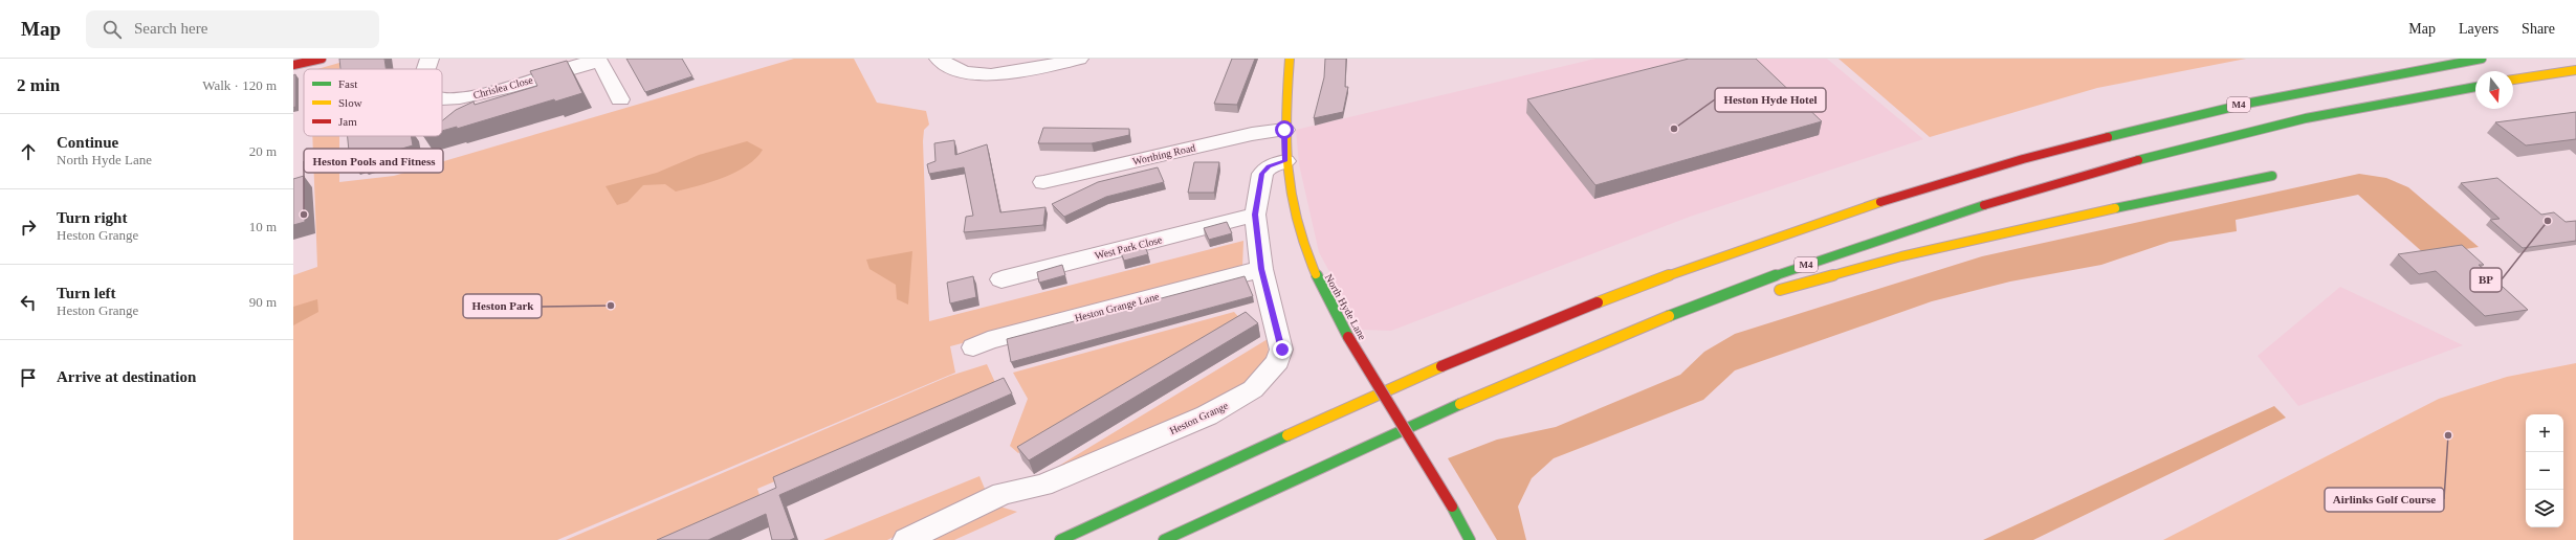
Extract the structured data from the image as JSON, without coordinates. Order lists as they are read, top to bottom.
{
  "streets": {
    "main road": ["M4", "North Hyde Lane"],
    "street": [
      "Chrislea Close",
      "Worthing Road",
      "West Park Close",
      "Heston Grange Lane",
      "Heston Grange"
    ]
  },
  "crossings": [
    ["Worthing Road", "North Hyde Lane"],
    ["West Park Close", "Heston Grange"],
    ["Heston Grange Lane", "Heston Grange"],
    ["North Hyde Lane", "Heston Grange"]
  ],
  "places": [
    "Heston Hyde Hotel",
    "Heston Pools and Fitness",
    "BP",
    "Heston Park",
    "Airlinks Golf Course"
  ],
  "legend": ["Fast", "Slow", "Jam"],
  "north": "bottom",
  "page": {
    "header": "Map",
    "search": "Search here",
    "nav": ["Map", "Layers", "Share"],
    "heading": ["2 min", "Walk · 120 m"],
    "list": [
      ["Continue", "North Hyde Lane", "20 m"],
      ["Turn right", "Heston Grange", "10 m"],
      ["Turn left", "Heston Grange", "90 m"],
      "Arrive at destination"
    ],
    "map_buttons": ["+", "−"]
  }
}
